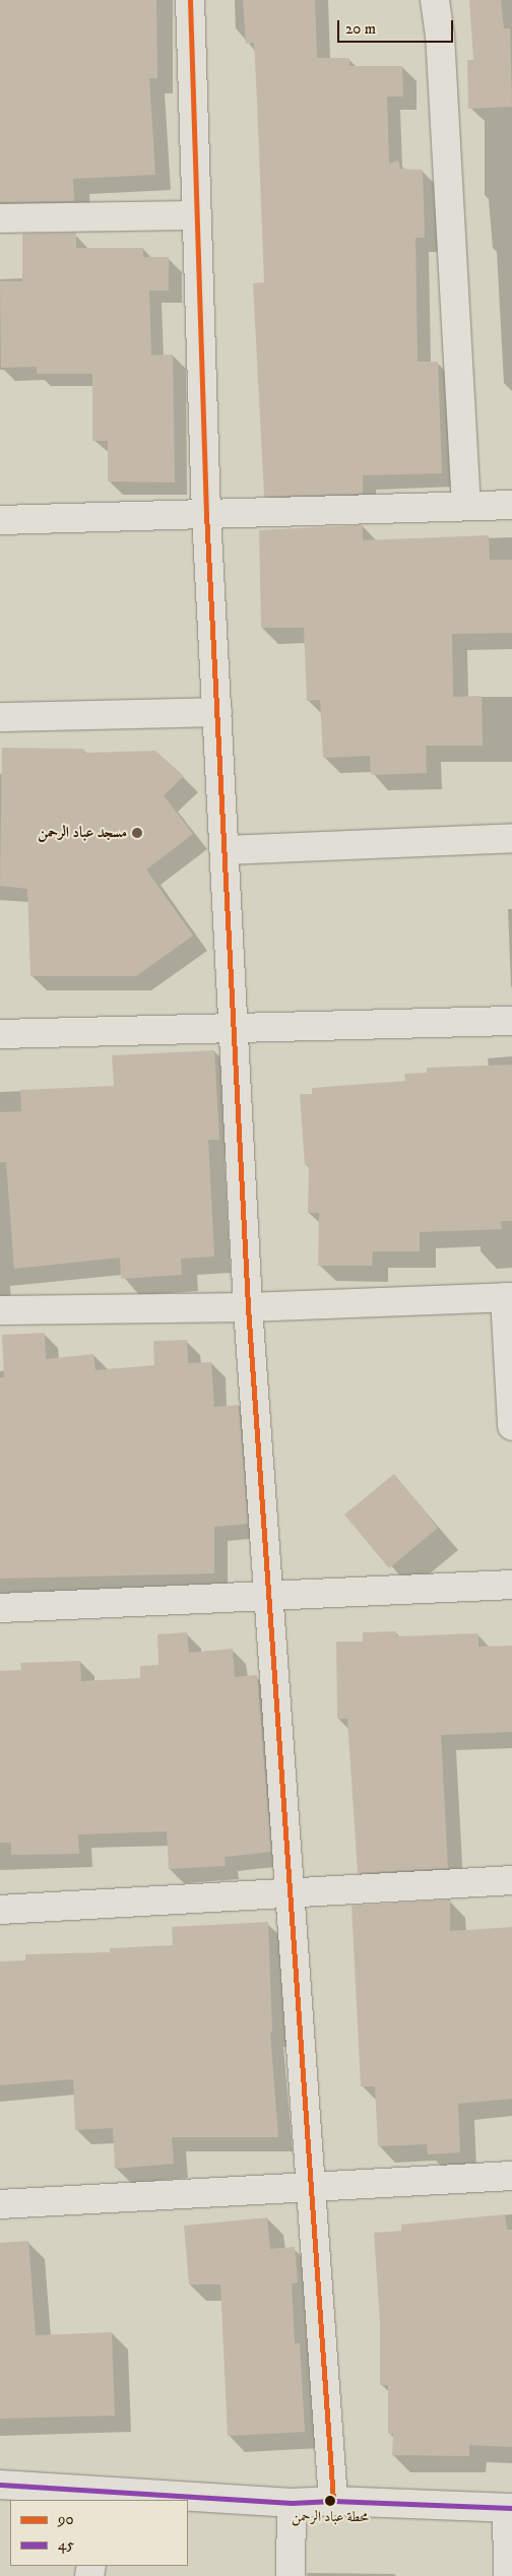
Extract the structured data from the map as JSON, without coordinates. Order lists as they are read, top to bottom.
{
  "places": ["مسجد عباد الرحمن", "محطة عباد الرحمن"],
  "lines": ["transit line 90", "transit line 45"],
  "legend": ["90", "45"],
  "scale_bar": "20 m"
}
